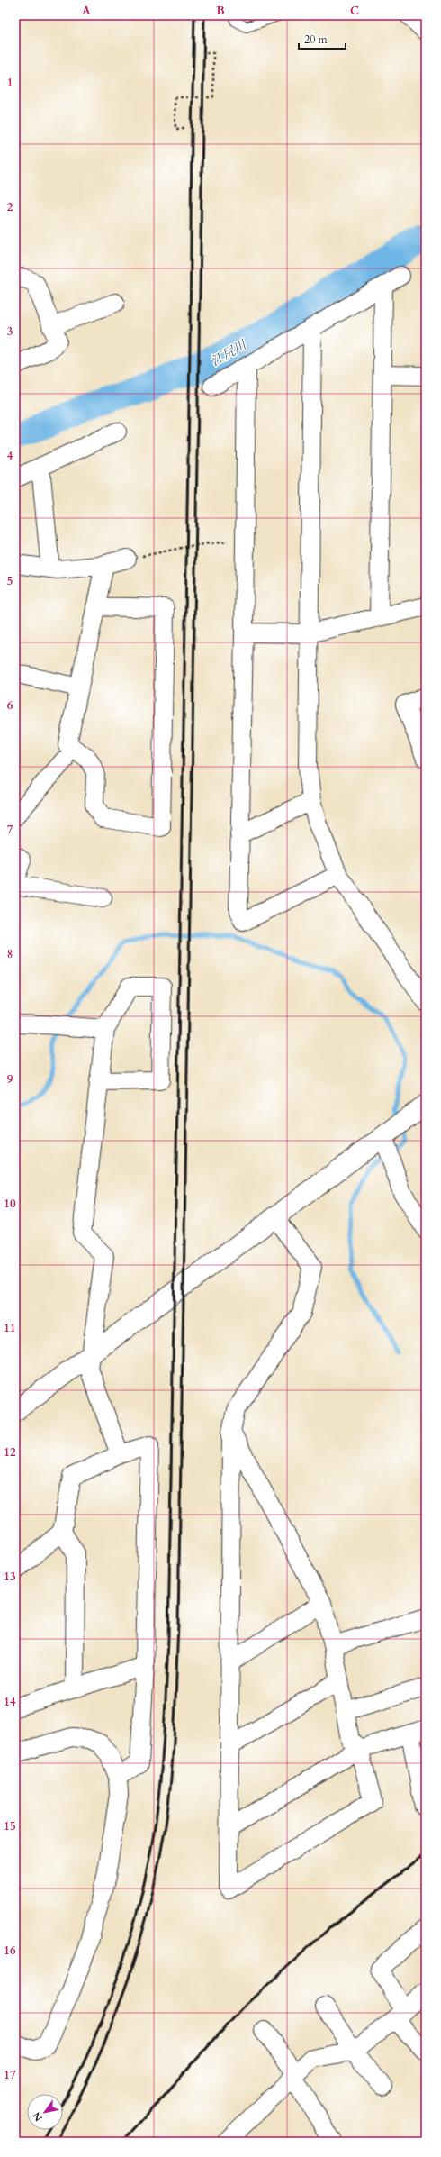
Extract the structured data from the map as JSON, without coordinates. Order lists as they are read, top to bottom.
{
  "water": ["江尻川"],
  "scale_bar": "20 m",
  "north": "bottom left",
  "grid": {
    "columns": ["A", "B", "C"],
    "rows": [
      "1",
      "2",
      "3",
      "4",
      "5",
      "6",
      "7",
      "8",
      "9",
      "10",
      "11",
      "12",
      "13",
      "14",
      "15",
      "16",
      "17"
    ]
  }
}
